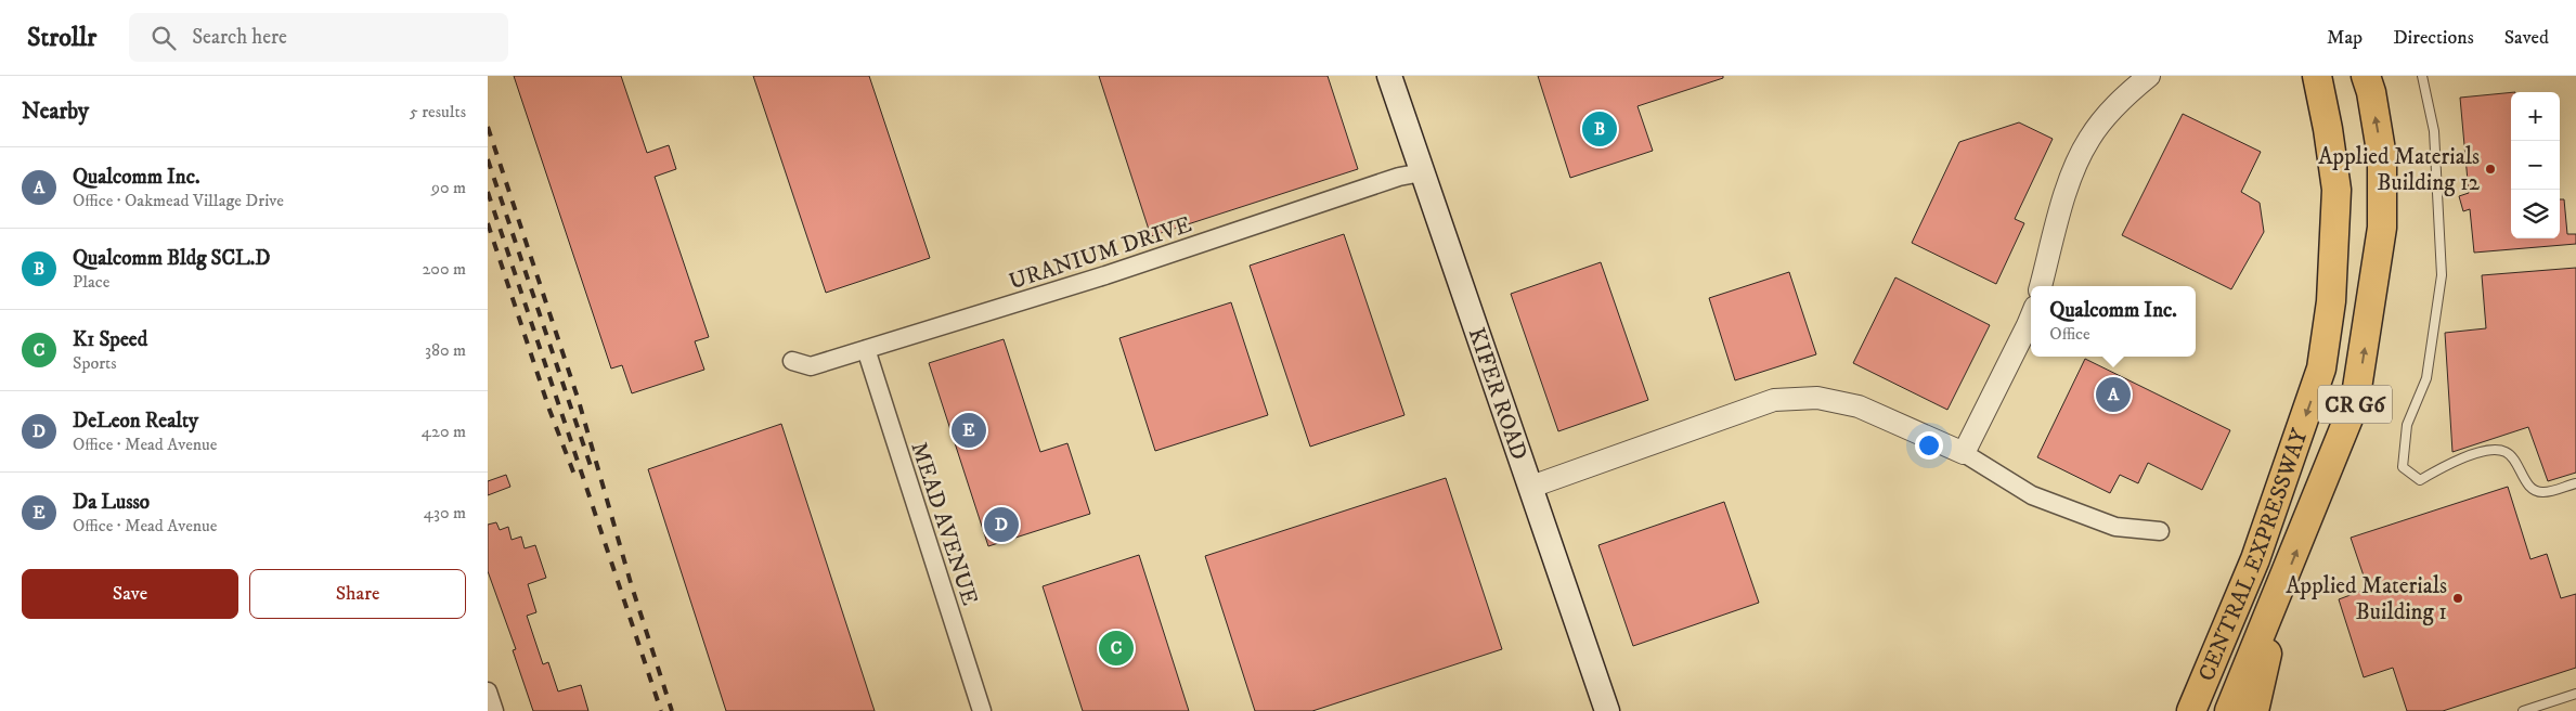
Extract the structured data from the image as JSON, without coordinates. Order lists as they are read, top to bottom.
{
  "streets": {
    "highway": ["CR G6", "CENTRAL EXPRESSWAY"],
    "main road": ["KIFER ROAD"],
    "street": ["URANIUM DRIVE", "MEAD AVENUE"]
  },
  "crossings": [
    ["URANIUM DRIVE", "KIFER ROAD"],
    ["URANIUM DRIVE", "MEAD AVENUE"]
  ],
  "places": ["Applied Materials Building 12", "Applied Materials Building 1"],
  "page": {
    "header": "Strollr",
    "search": "Search here",
    "nav": ["Map", "Directions", "Saved"],
    "heading": ["Nearby", "5 results"],
    "map_buttons": ["+", "−"],
    "pins": [
      "B",
      "A",
      "E",
      "D",
      "C"
    ],
    "list": [
      {
        "mark": "A",
        "name": "Qualcomm Inc.",
        "note": "Office · Oakmead Village Drive",
        "value": "90 m"
      },
      {
        "mark": "B",
        "name": "Qualcomm Bldg SCL.D",
        "note": "Place",
        "value": "200 m"
      },
      {
        "mark": "C",
        "name": "K1 Speed",
        "note": "Sports",
        "value": "380 m"
      },
      {
        "mark": "D",
        "name": "DeLeon Realty",
        "note": "Office · Mead Avenue",
        "value": "420 m"
      },
      {
        "mark": "E",
        "name": "Da Lusso",
        "note": "Office · Mead Avenue",
        "value": "430 m"
      }
    ],
    "popup": ["Qualcomm Inc.", "Office"],
    "buttons": ["Save", "Share"]
  }
}
